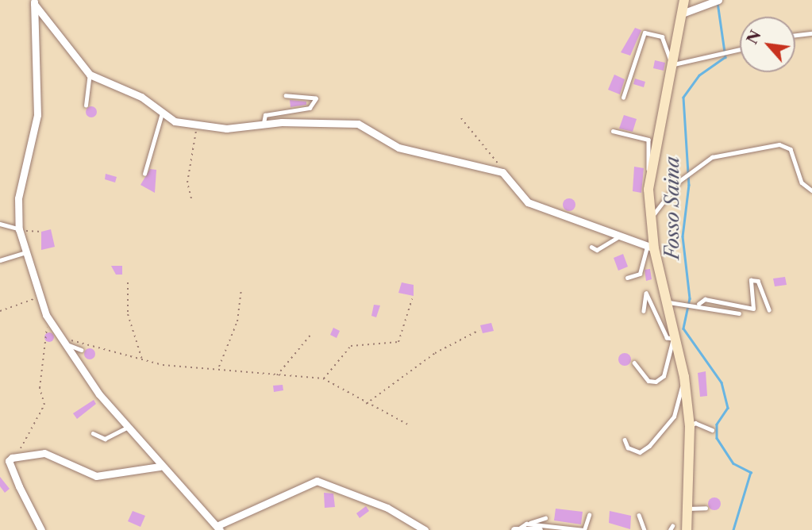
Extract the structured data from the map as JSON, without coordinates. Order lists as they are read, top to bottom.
{
  "water": ["Fosso Saina"],
  "north": "top left"
}
